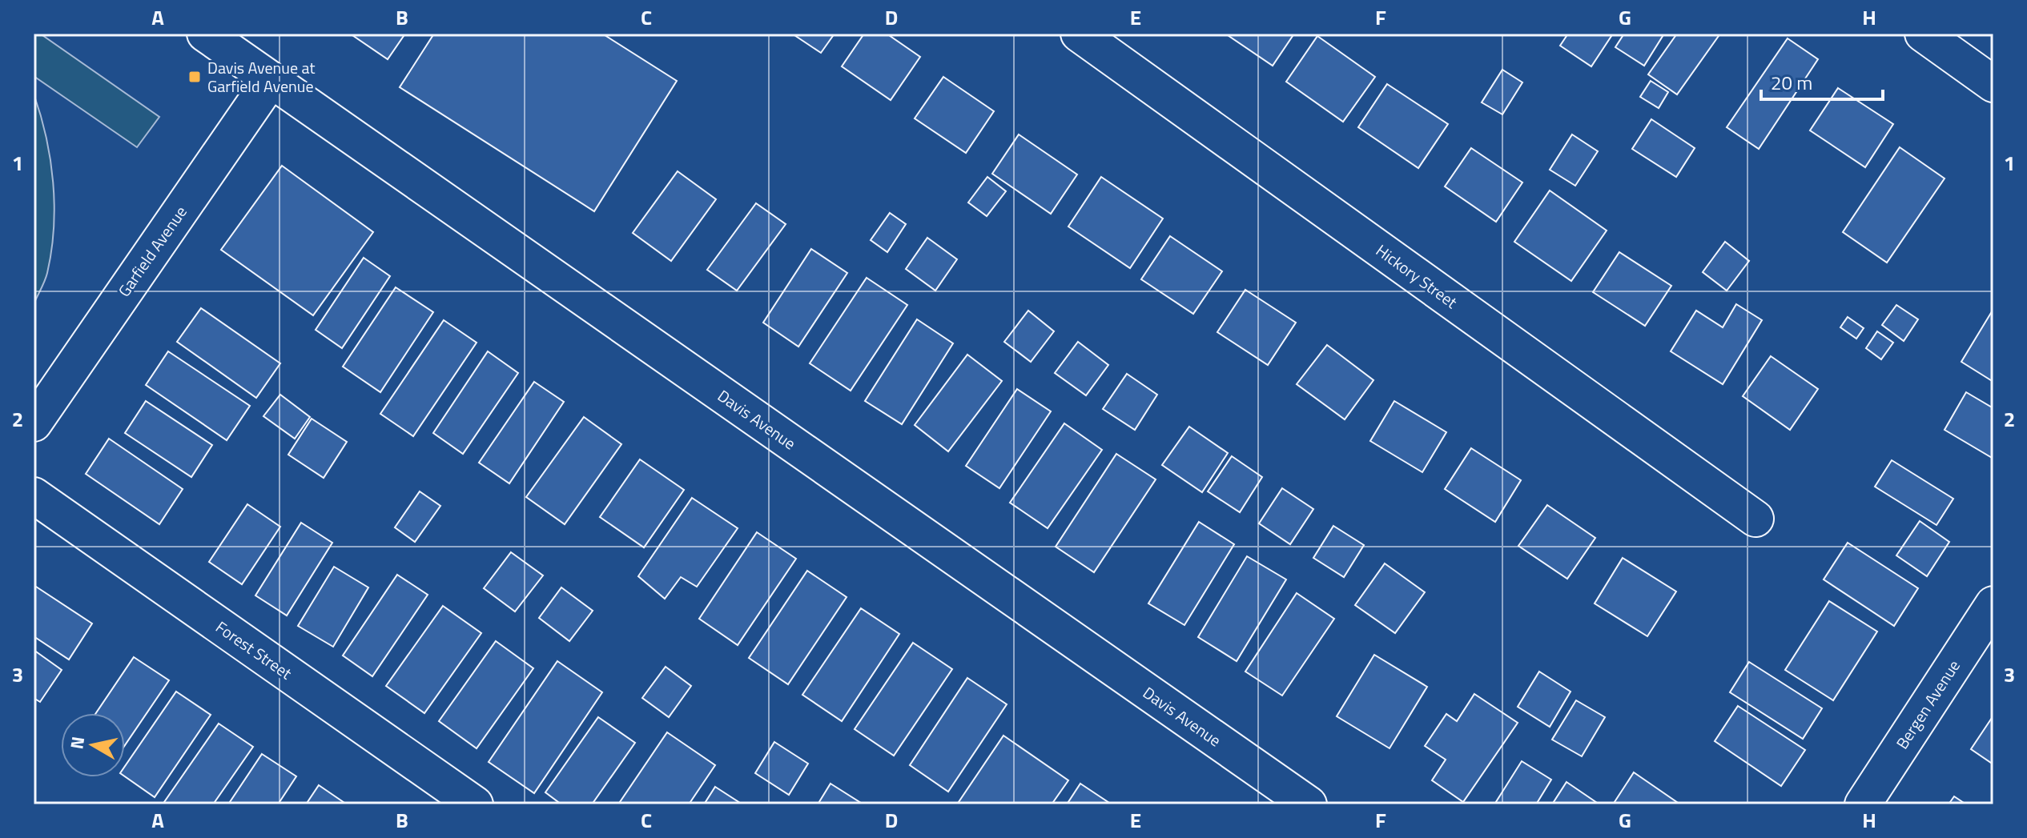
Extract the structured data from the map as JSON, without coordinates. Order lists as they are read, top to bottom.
{
  "streets": {
    "street": [
      "Garfield Avenue",
      "Hickory Street",
      "Davis Avenue",
      "Forest Street",
      "Bergen Avenue"
    ]
  },
  "crossings": [
    ["Garfield Avenue", "Davis Avenue"]
  ],
  "places": {
    "transit": ["Davis Avenue at Garfield Avenue"]
  },
  "scale_bar": "20 m",
  "north": "left",
  "grid": {
    "columns": [
      "A",
      "B",
      "C",
      "D",
      "E",
      "F",
      "G",
      "H"
    ],
    "rows": ["1", "2", "3"]
  }
}
